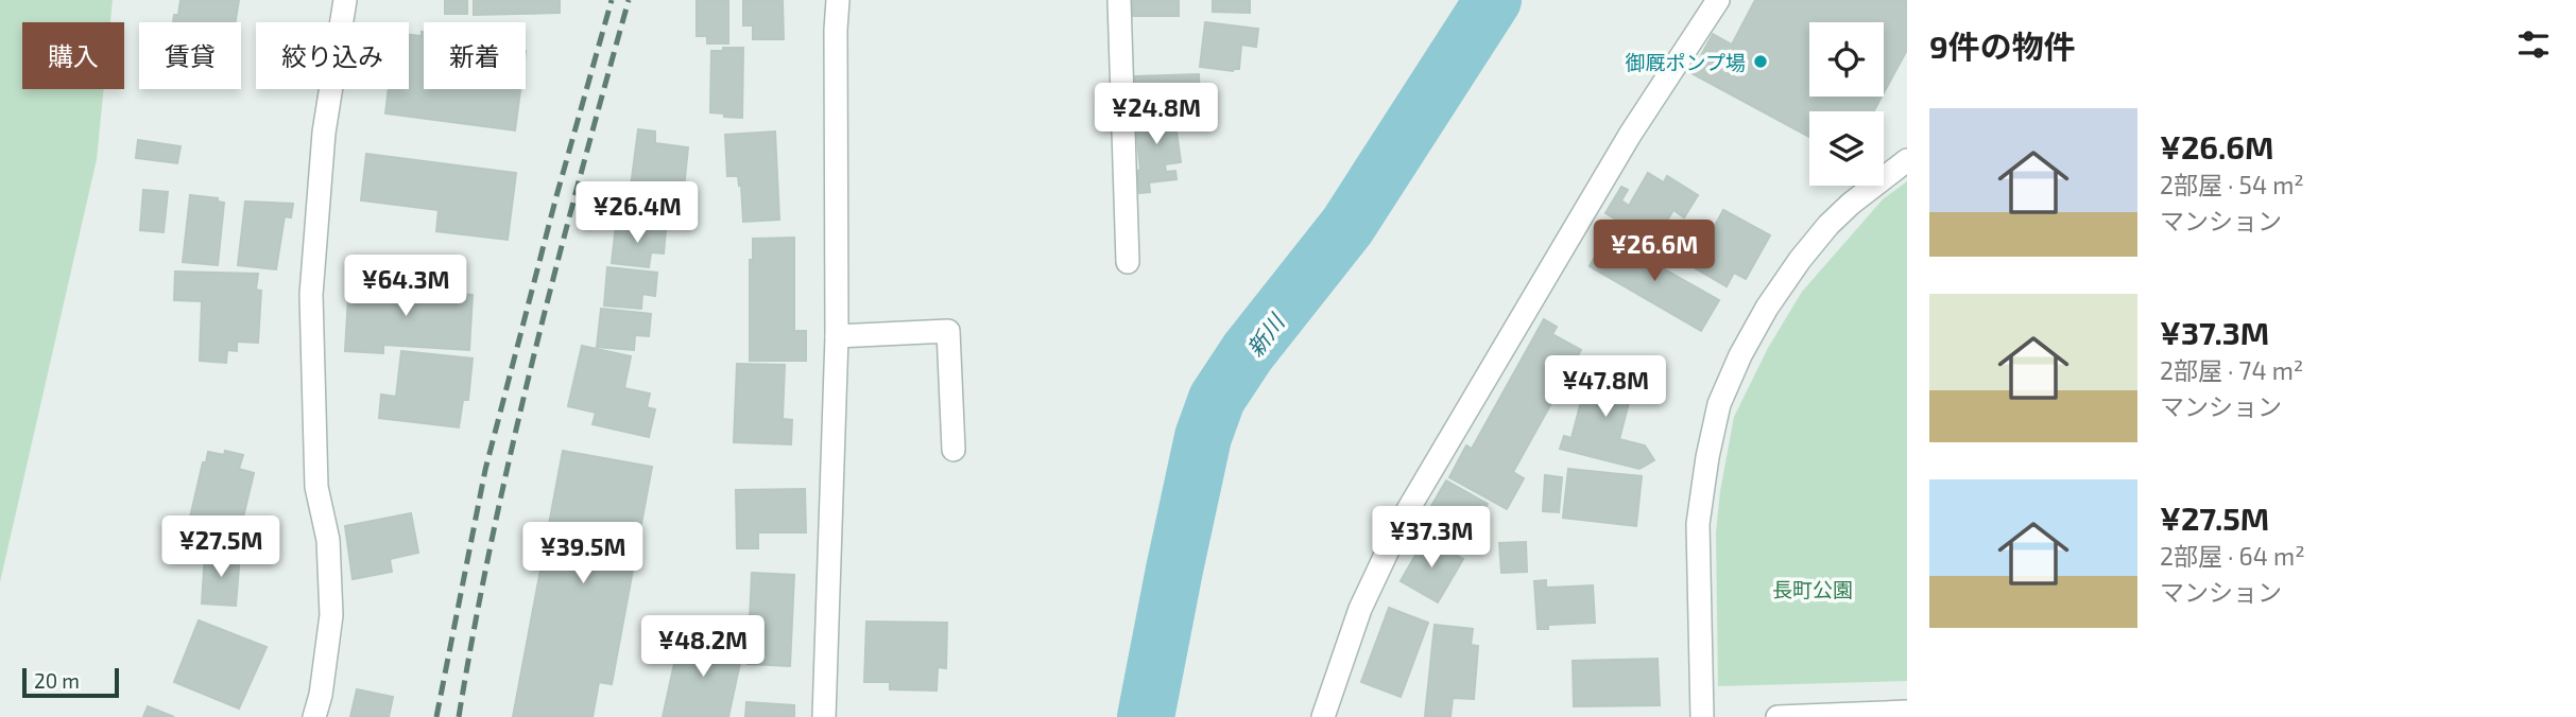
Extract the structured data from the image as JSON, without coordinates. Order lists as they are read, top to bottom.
{
  "water": ["新川"],
  "parks": ["長町公園"],
  "places": ["御厩ポンプ場"],
  "scale_bar": "20 m",
  "page": {
    "heading": "9件の物件",
    "chip": [
      "購入",
      "賃貸",
      "絞り込み",
      "新着"
    ],
    "price": [
      "¥24.8M",
      "¥26.4M",
      "¥26.6M",
      "¥64.3M",
      "¥47.8M",
      "¥37.3M",
      "¥27.5M",
      "¥39.5M",
      "¥48.2M"
    ],
    "list": [
      {
        "name": "¥26.6M",
        "note": "2部屋 · 54 m² · マンション"
      },
      {
        "name": "¥37.3M",
        "note": "2部屋 · 74 m² · マンション"
      },
      {
        "name": "¥27.5M",
        "note": "2部屋 · 64 m² · マンション"
      }
    ],
    "scale": "20 m"
  }
}
